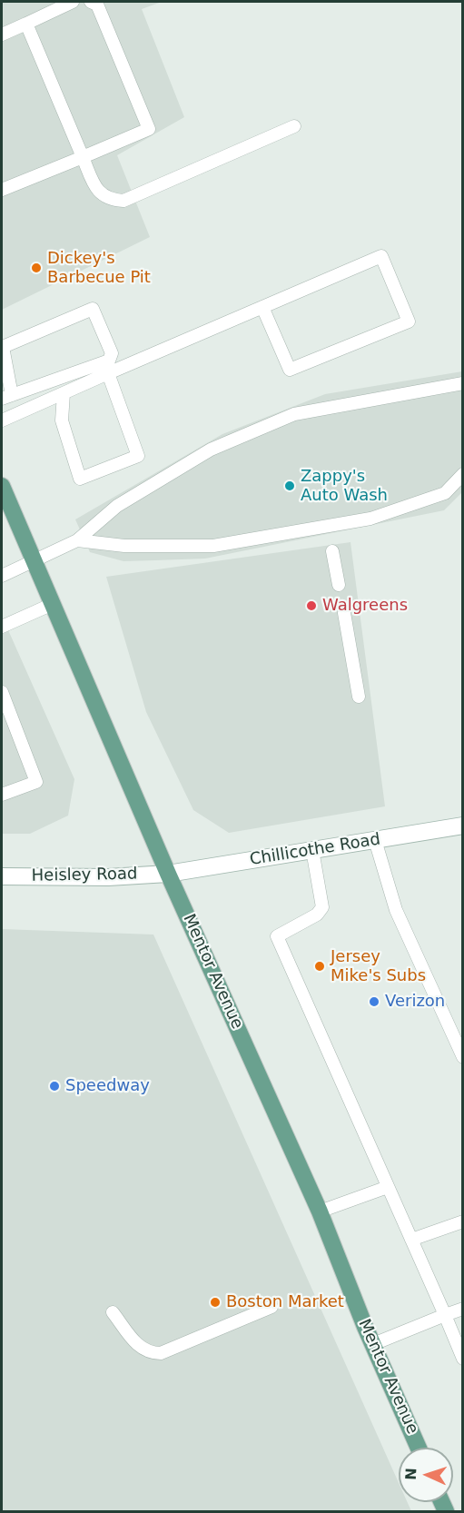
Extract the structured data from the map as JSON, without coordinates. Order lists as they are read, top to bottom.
{
  "streets": {
    "main road": ["Mentor Avenue"],
    "street": ["Chillicothe Road", "Heisley Road"]
  },
  "crossings": [
    ["Chillicothe Road", "Heisley Road"],
    ["Chillicothe Road", "Mentor Avenue"],
    ["Heisley Road", "Mentor Avenue"]
  ],
  "places": [
    "Dickey's Barbecue Pit",
    "Zappy's Auto Wash",
    "Walgreens",
    "Jersey Mike's Subs",
    "Verizon",
    "Speedway",
    "Boston Market"
  ],
  "north": "left"
}
